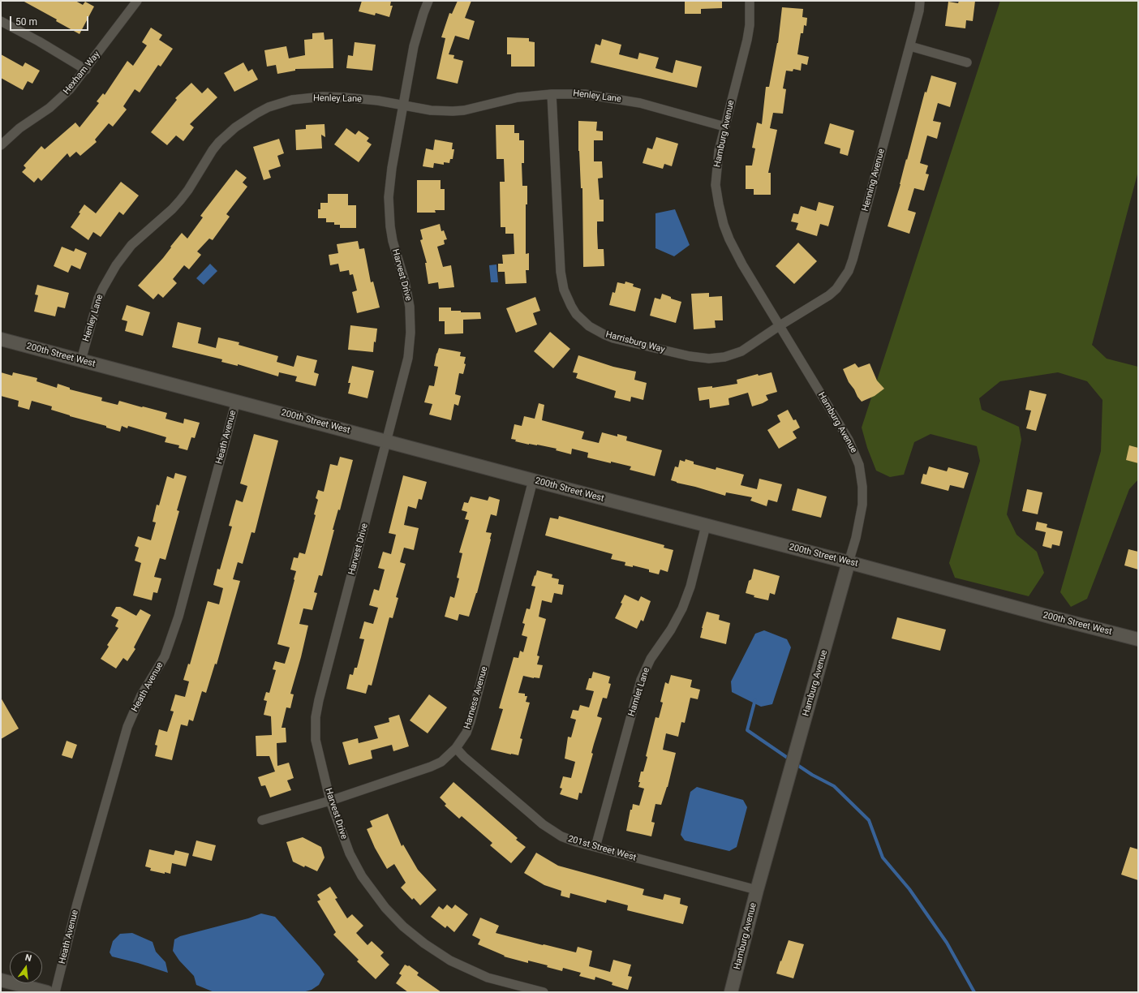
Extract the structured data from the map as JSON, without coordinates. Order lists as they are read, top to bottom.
{
  "streets": {
    "street": [
      "Hexham Way",
      "Henley Lane",
      "Hamburg Avenue",
      "Henning Avenue",
      "Harvest Drive",
      "Harrisburg Way",
      "200th Street West",
      "Heath Avenue",
      "Hamlet Lane",
      "Harness Avenue",
      "201st Street West"
    ]
  },
  "crossings": [
    ["Henley Lane", "Hamburg Avenue"],
    ["Henley Lane", "Harvest Drive"],
    ["Henley Lane", "Harrisburg Way"],
    ["Henley Lane", "200th Street West"],
    ["Hamburg Avenue", "Henning Avenue"],
    ["Hamburg Avenue", "Harrisburg Way"],
    ["Hamburg Avenue", "200th Street West"],
    ["Hamburg Avenue", "201st Street West"],
    ["Henning Avenue", "Harrisburg Way"],
    ["Harvest Drive", "200th Street West"],
    ["Harvest Drive", "Harness Avenue"],
    ["200th Street West", "Heath Avenue"],
    ["200th Street West", "Hamlet Lane"],
    ["200th Street West", "Harness Avenue"],
    ["Hamlet Lane", "201st Street West"],
    ["Harness Avenue", "201st Street West"]
  ],
  "scale_bar": "50 m",
  "north": "top"
}
